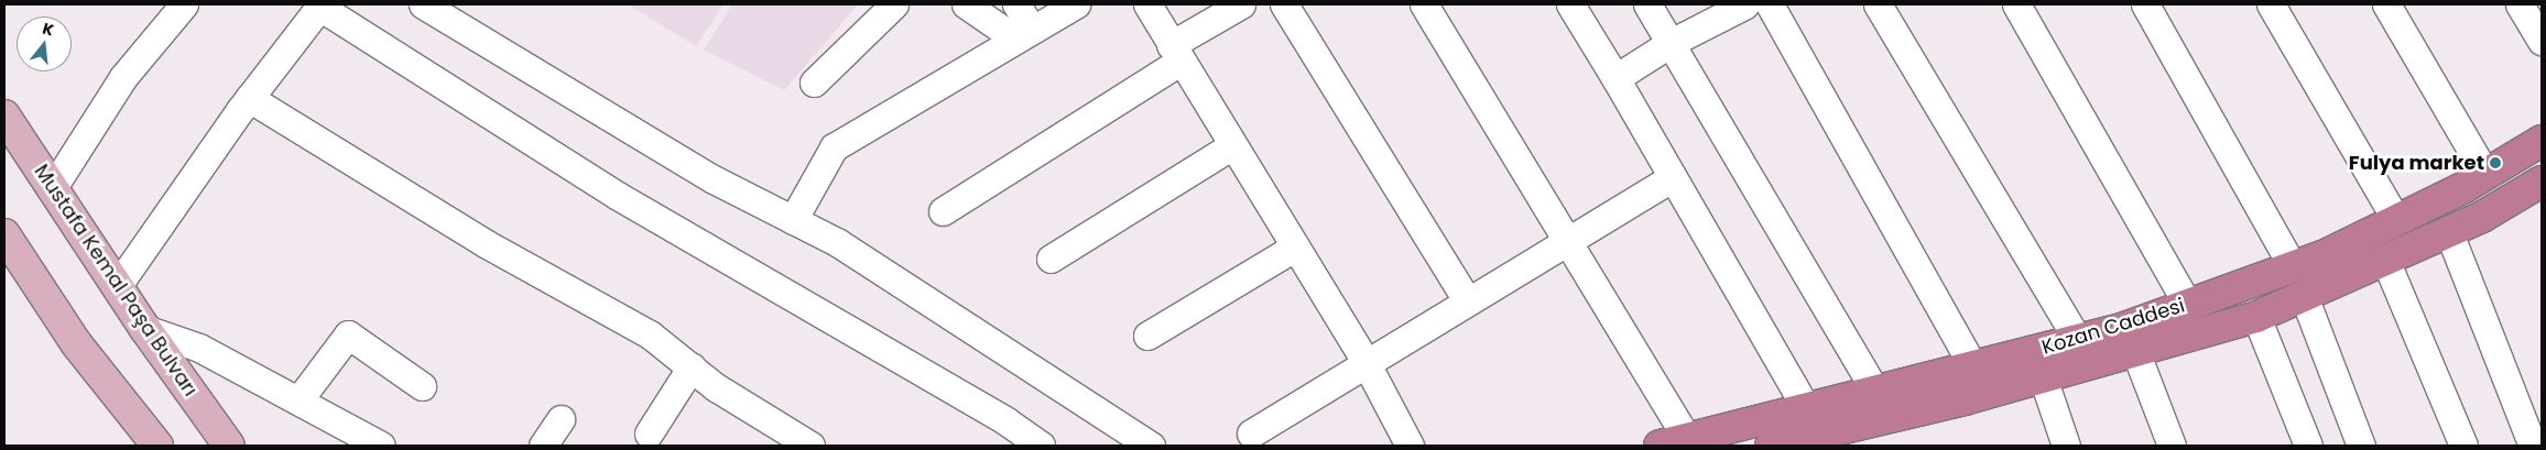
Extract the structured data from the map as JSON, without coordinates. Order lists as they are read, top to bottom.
{
  "streets": {
    "highway": ["Kozan Caddesi"],
    "main road": ["Mustafa Kemal Paşa Bulvarı"]
  },
  "places": ["Fulya market"],
  "north": "top"
}
